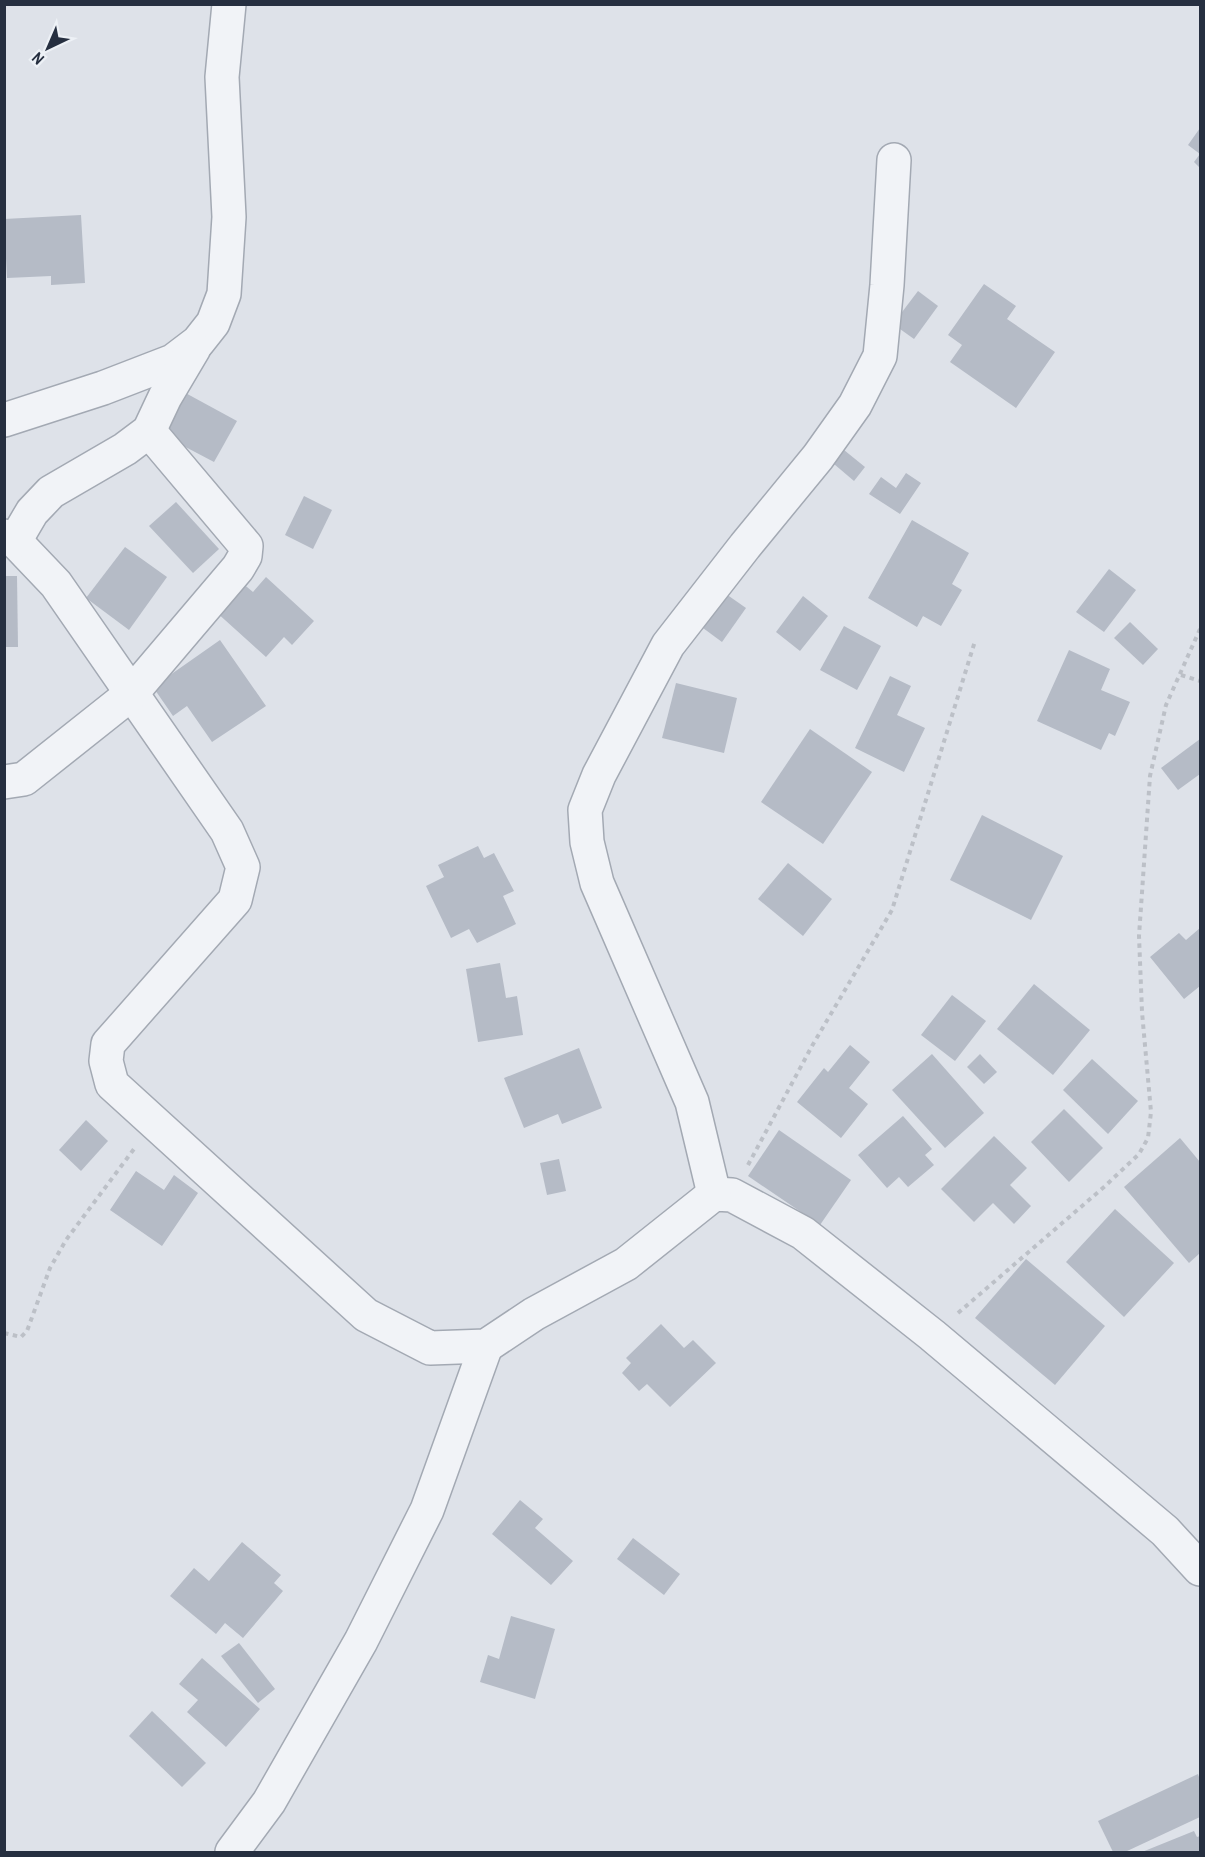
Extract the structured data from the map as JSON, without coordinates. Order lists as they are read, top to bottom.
{
  "north": "bottom left"
}
